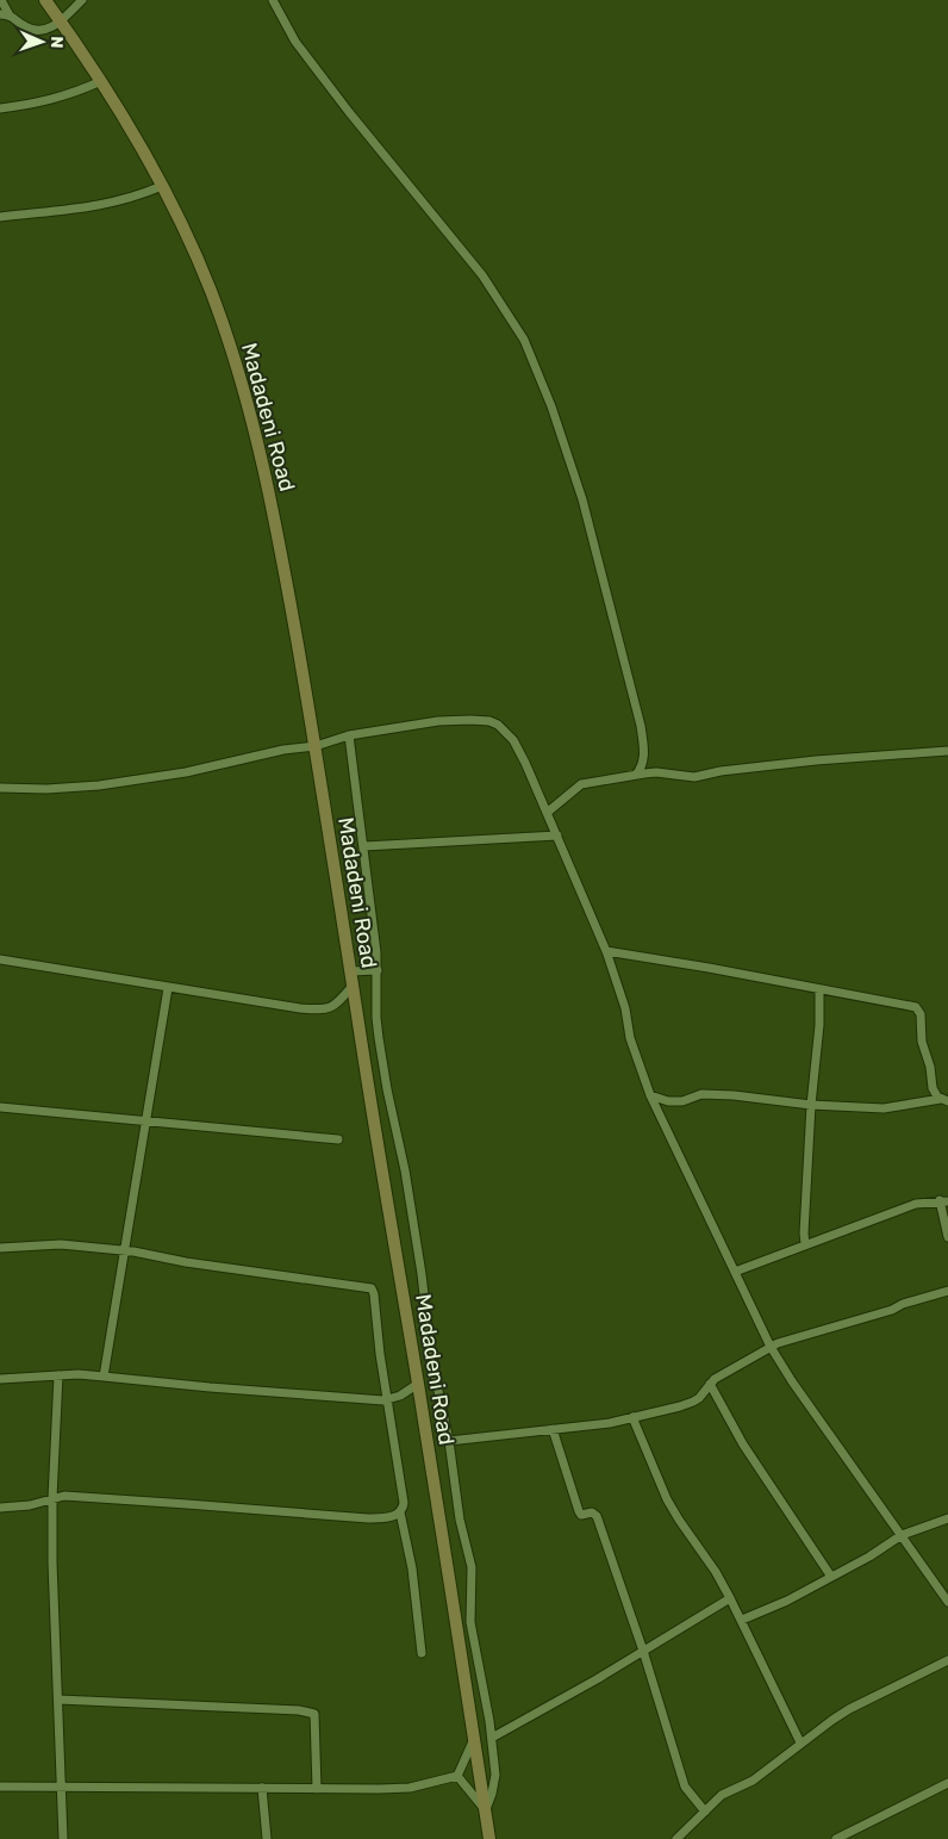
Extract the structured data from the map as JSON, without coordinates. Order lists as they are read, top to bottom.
{
  "streets": {
    "street": ["Madadeni Road"]
  },
  "north": "right"
}
